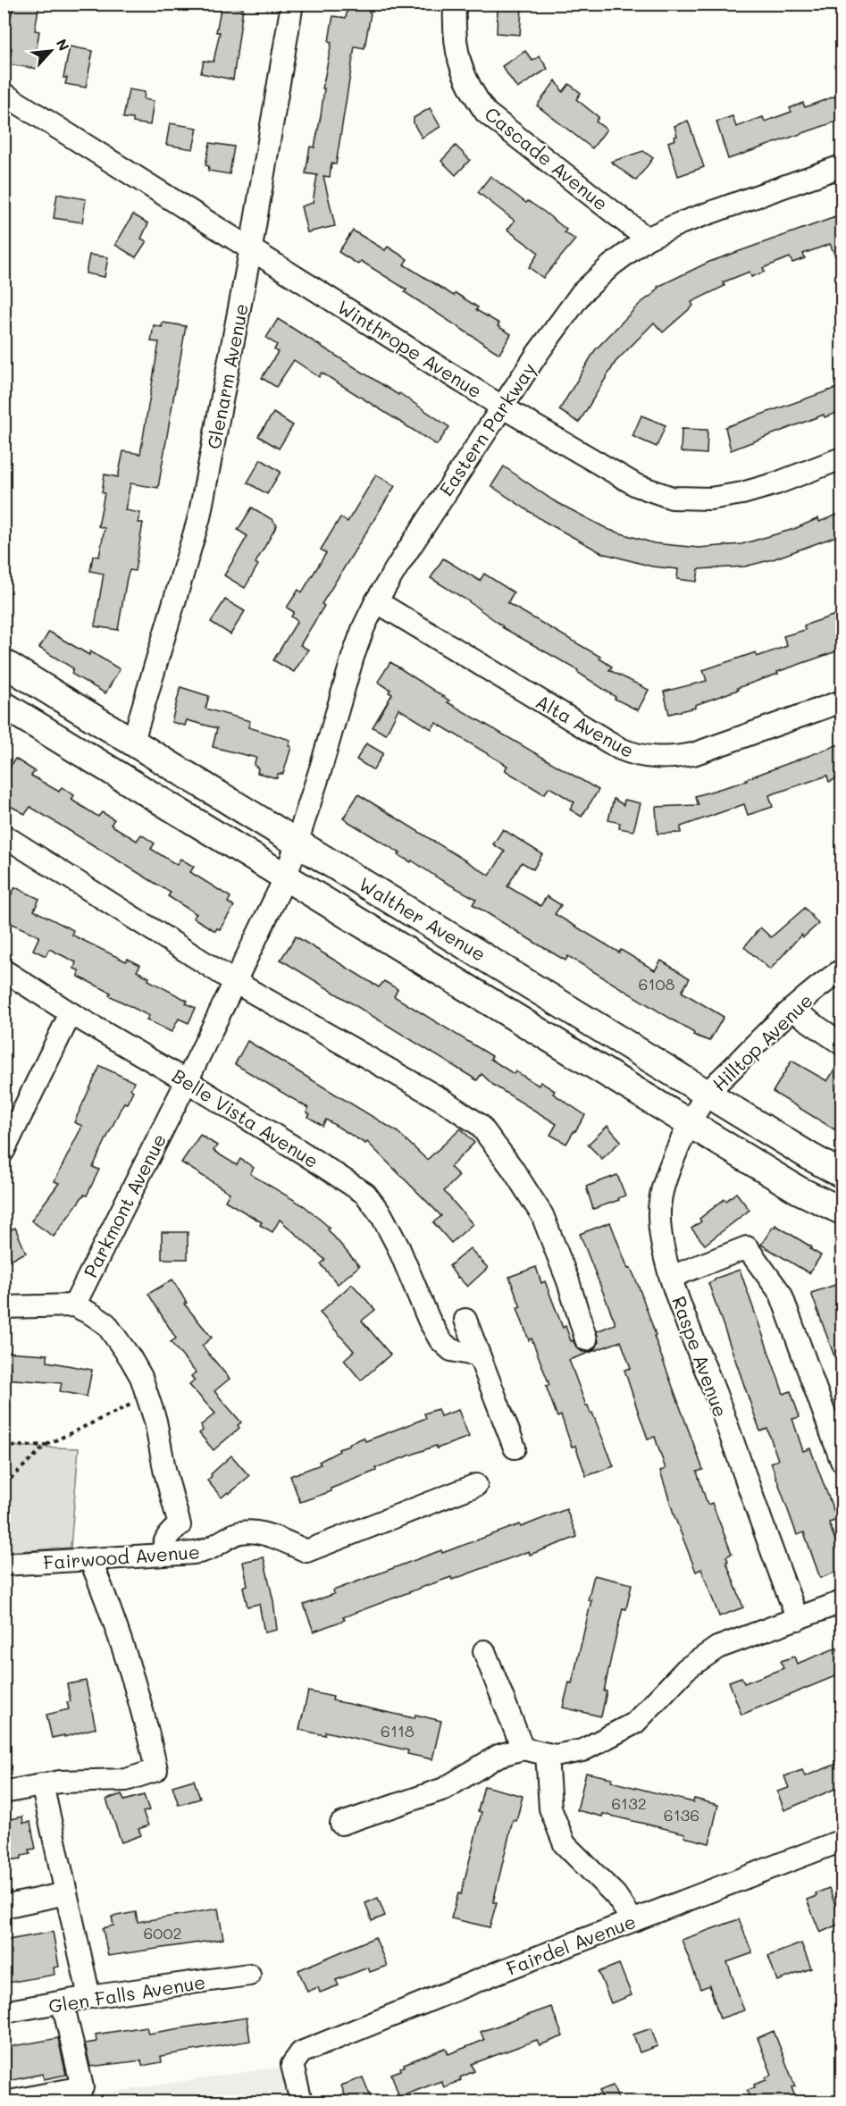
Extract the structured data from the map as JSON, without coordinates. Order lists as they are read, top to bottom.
{
  "streets": {
    "main road": ["Walther Avenue"],
    "street": [
      "Cascade Avenue",
      "Winthrope Avenue",
      "Glenarm Avenue",
      "Eastern Parkway",
      "Alta Avenue",
      "Hilltop Avenue",
      "Belle Vista Avenue",
      "Parkmont Avenue",
      "Raspe Avenue",
      "Fairwood Avenue",
      "Fairdel Avenue",
      "Glen Falls Avenue"
    ]
  },
  "crossings": [
    ["Cascade Avenue", "Eastern Parkway"],
    ["Winthrope Avenue", "Glenarm Avenue"],
    ["Winthrope Avenue", "Eastern Parkway"],
    ["Glenarm Avenue", "Walther Avenue"],
    ["Eastern Parkway", "Alta Avenue"],
    ["Eastern Parkway", "Walther Avenue"],
    ["Eastern Parkway", "Parkmont Avenue"],
    ["Walther Avenue", "Hilltop Avenue"],
    ["Walther Avenue", "Parkmont Avenue"],
    ["Walther Avenue", "Raspe Avenue"],
    ["Hilltop Avenue", "Raspe Avenue"],
    ["Belle Vista Avenue", "Parkmont Avenue"]
  ],
  "house_numbers": [
    "6108",
    "6118",
    "6132",
    "6136",
    "6002"
  ],
  "north": "top right"
}
